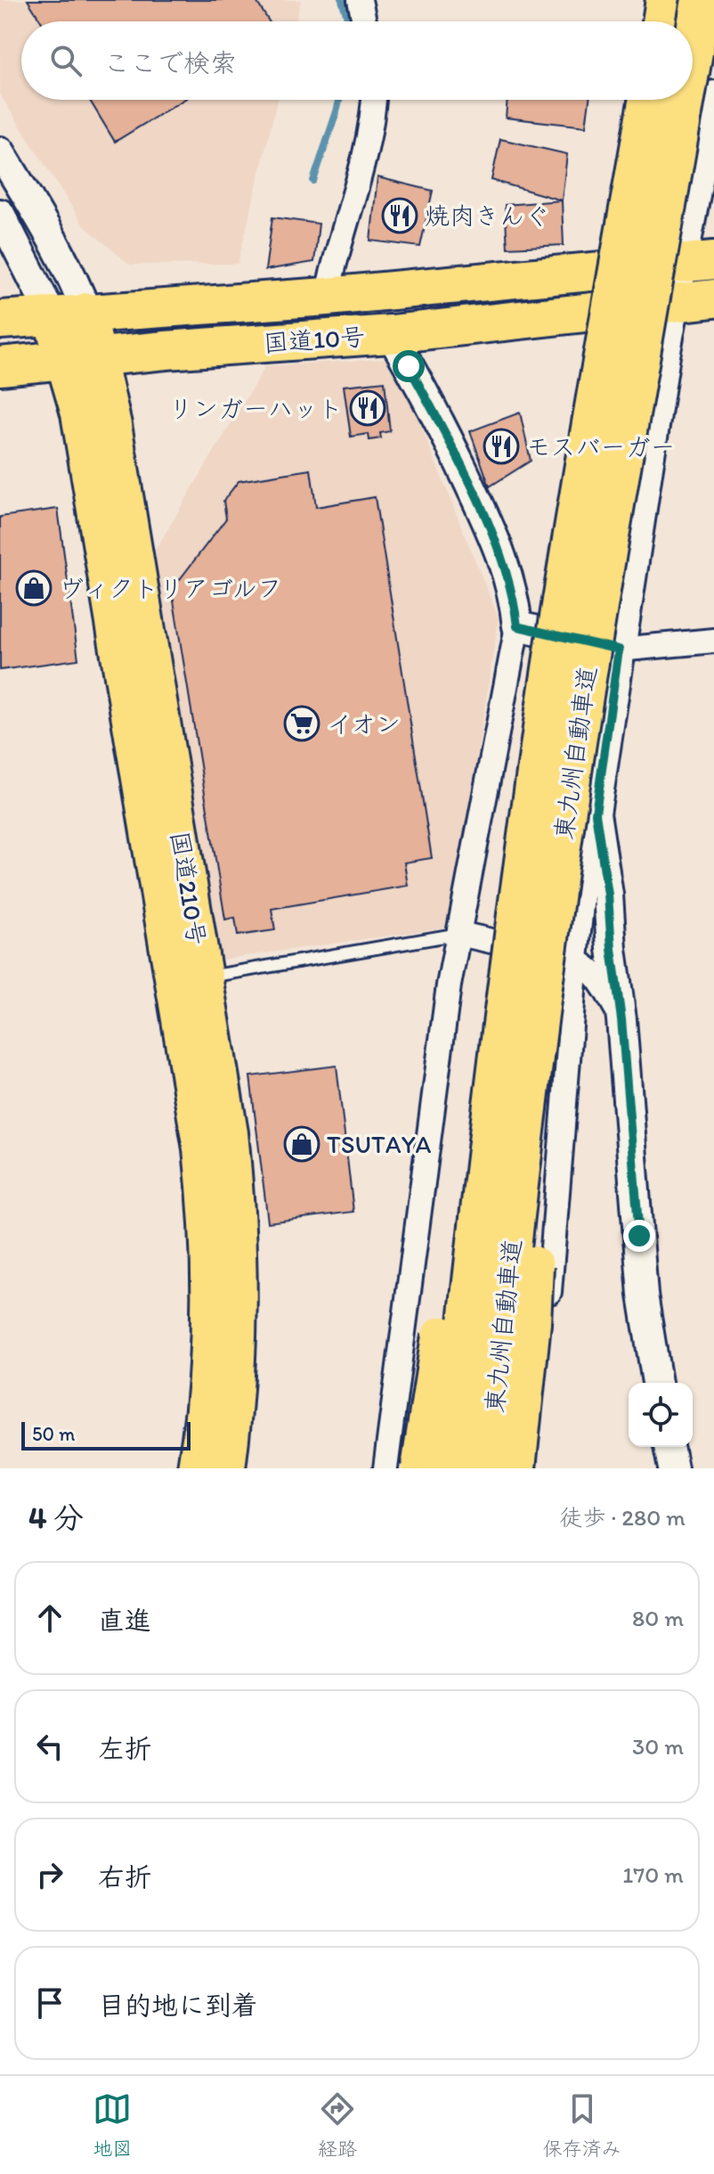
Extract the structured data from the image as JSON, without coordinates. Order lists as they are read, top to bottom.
{
  "streets": {
    "highway": ["国道10号", "東九州自動車道", "国道210号"]
  },
  "crossings": [
    ["国道10号", "国道210号"]
  ],
  "places": {
    "restaurant": ["焼肉きんぐ", "リンガーハット", "モスバーガー"],
    "shop": ["ヴィクトリアゴルフ", "TSUTAYA"],
    "supermarket": ["イオン"]
  },
  "scale_bar": "50 m",
  "page": {
    "search": "ここで検索",
    "scale": "50 m",
    "heading": ["4 分", "徒歩 · 280 m"],
    "list": [
      ["直進", "80 m"],
      ["左折", "30 m"],
      ["右折", "170 m"],
      "目的地に到着"
    ],
    "nav": ["地図", "経路", "保存済み"]
  }
}
